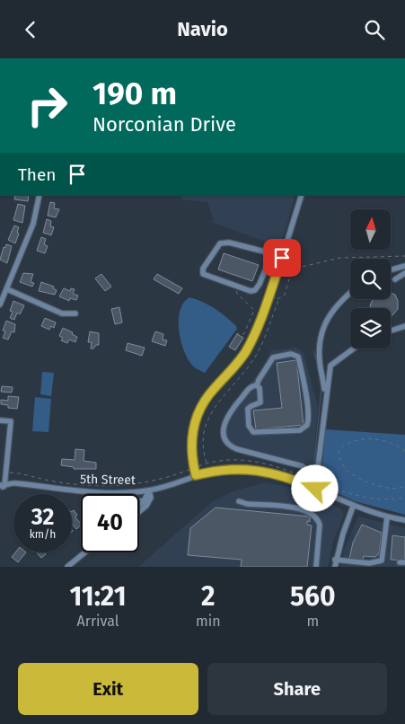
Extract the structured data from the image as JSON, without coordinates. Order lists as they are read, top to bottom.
{
  "streets": {
    "street": ["5th Street"]
  },
  "north": "top",
  "page": {
    "header": "Navio",
    "turn": ["190 m", "Norconian Drive"],
    "then": "Then",
    "speed": "32 km/h",
    "limit": "40",
    "eta": [
      "11:21",
      "Arrival",
      "2",
      "min",
      "560",
      "m"
    ],
    "buttons": ["Exit", "Share"]
  }
}
